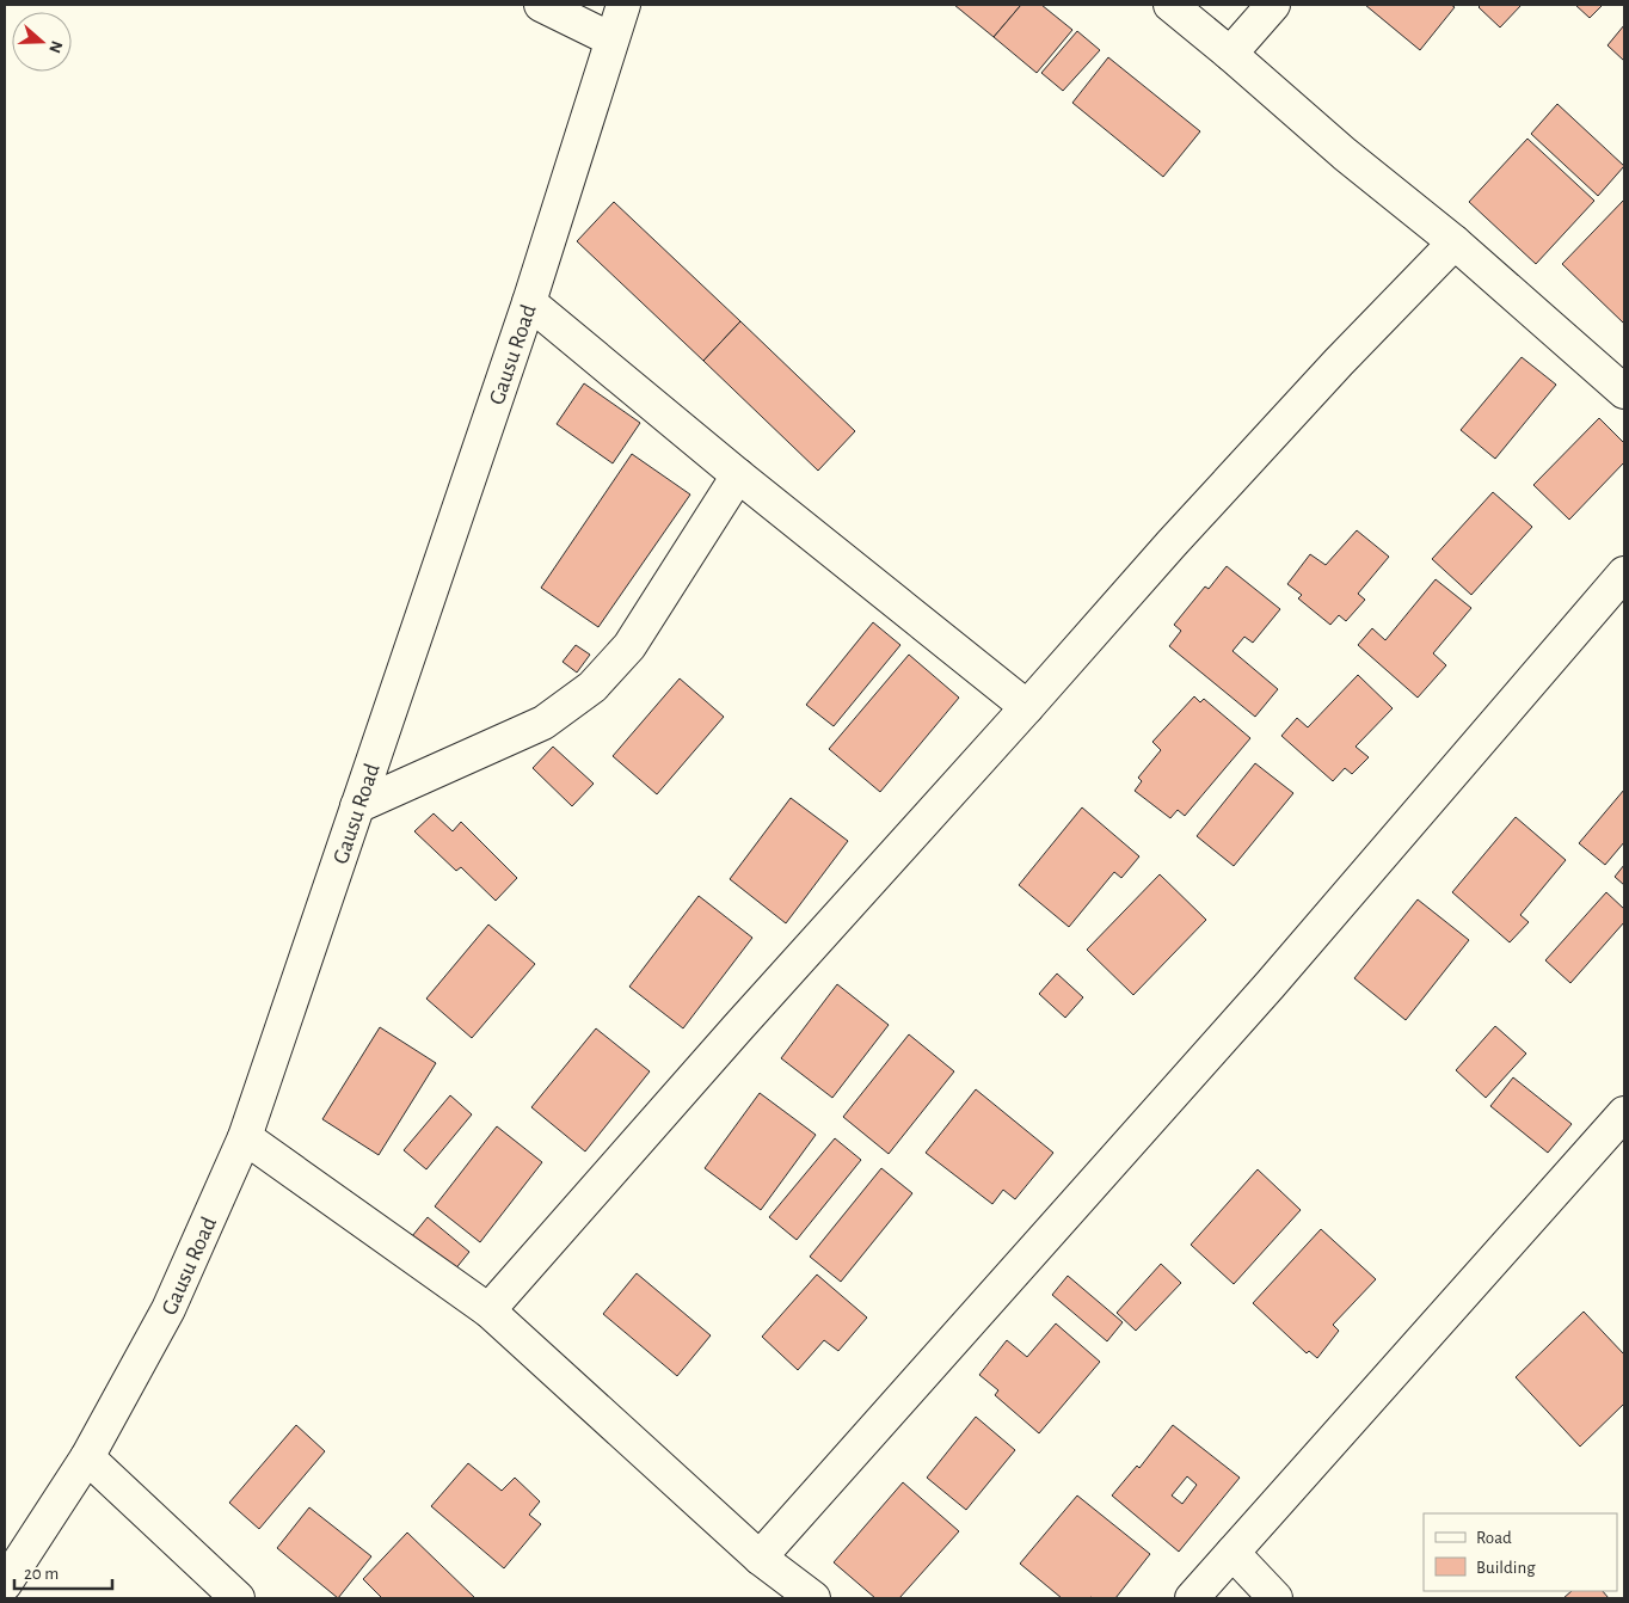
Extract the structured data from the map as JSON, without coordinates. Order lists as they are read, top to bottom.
{
  "streets": {
    "street": ["Gausu Road"]
  },
  "legend": ["Road", "Building"],
  "scale_bar": "20 m",
  "north": "right"
}
